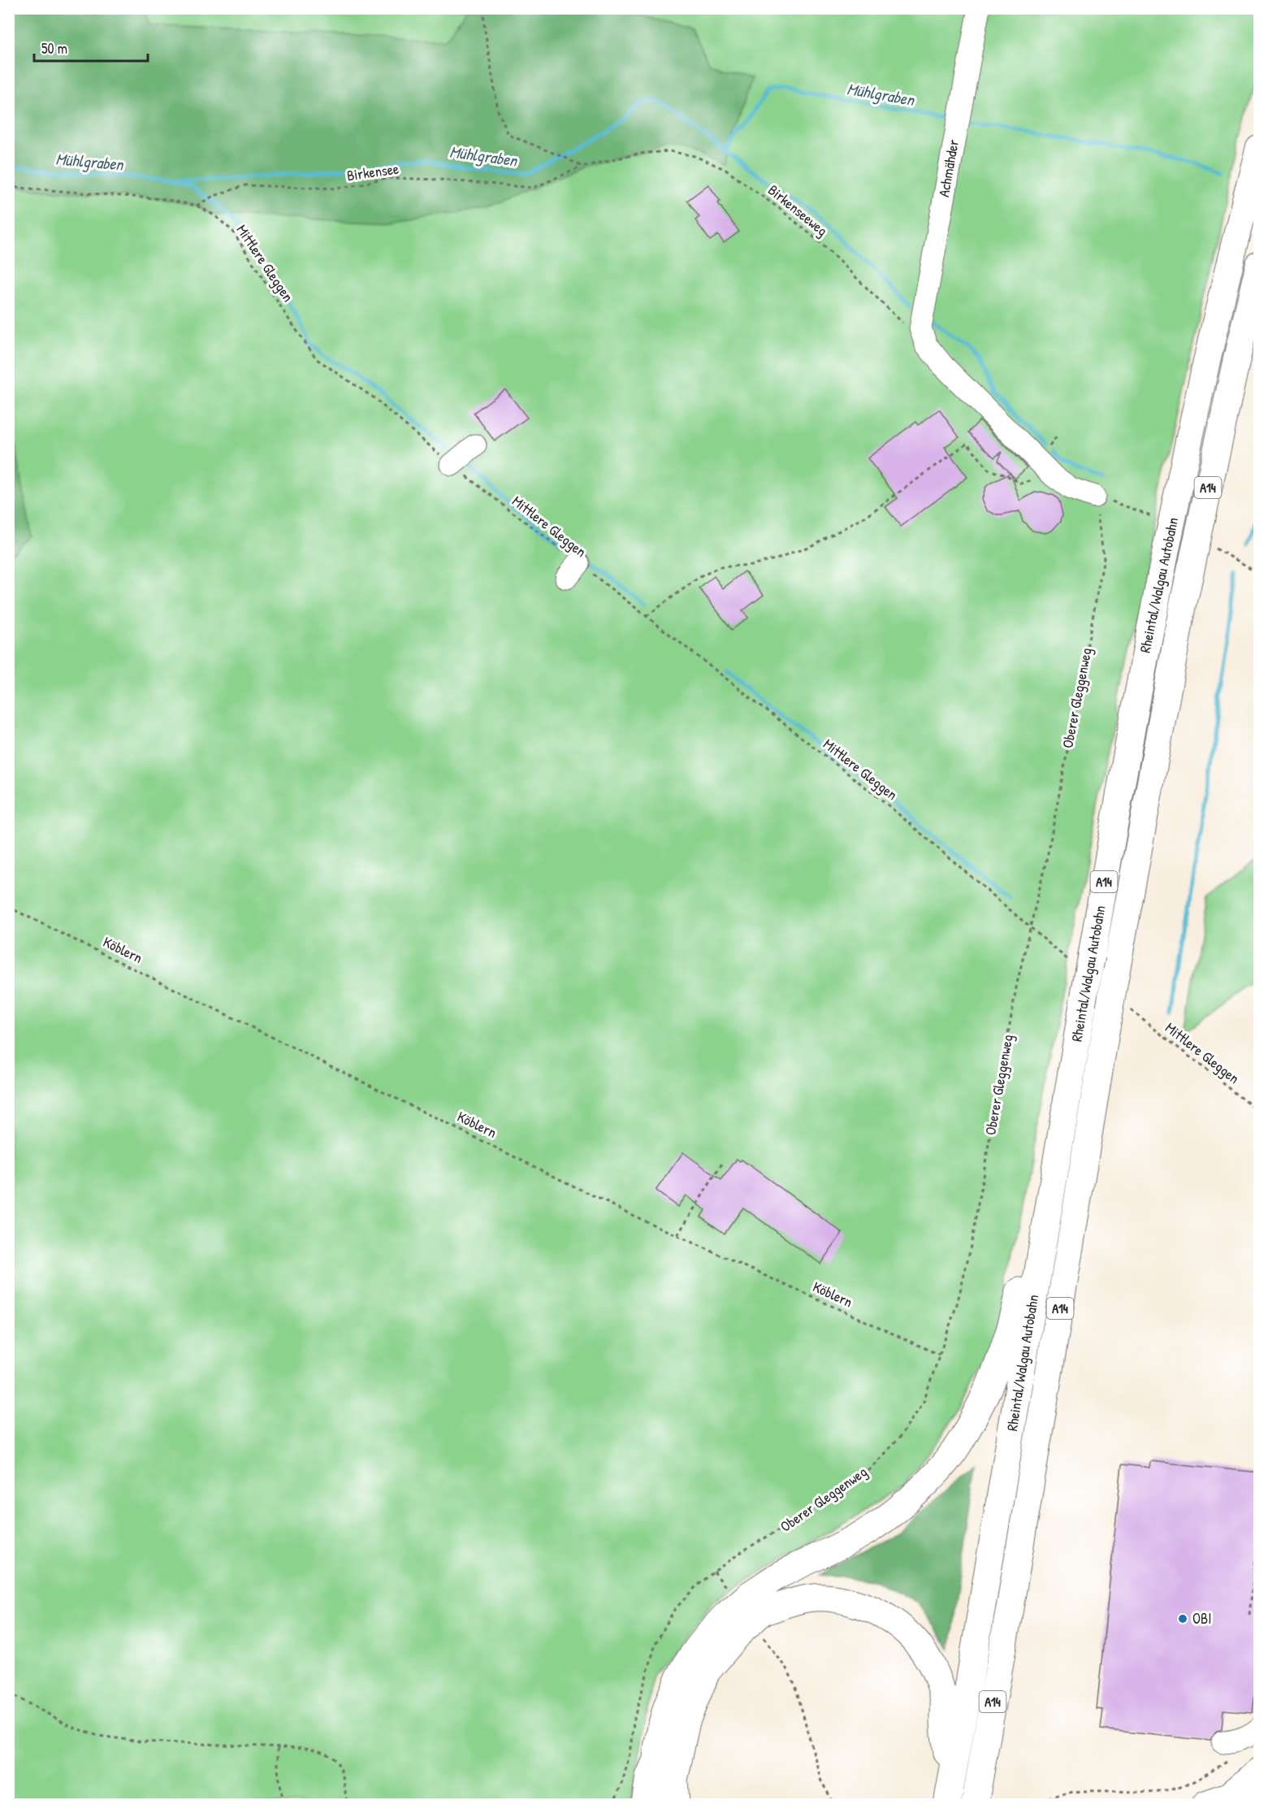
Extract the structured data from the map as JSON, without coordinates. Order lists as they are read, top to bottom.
{
  "streets": {
    "main road": ["A14", "Rheintal/Walgau Autobahn"],
    "street": ["Achmähder"],
    "path": [
      "Birkensee",
      "Birkenseeweg",
      "Mittlere Gleggen",
      "Oberer Gleggenweg",
      "Köblern"
    ]
  },
  "crossings": [
    ["Achmähder", "Birkenseeweg"],
    ["Birkensee", "Birkenseeweg"],
    ["Birkensee", "Mittlere Gleggen"],
    ["Mittlere Gleggen", "Rheintal/Walgau Autobahn"],
    ["Mittlere Gleggen", "Oberer Gleggenweg"],
    ["Oberer Gleggenweg", "Köblern"]
  ],
  "water": ["Mühlgraben"],
  "places": ["OBI"],
  "scale_bar": "50 m"
}
